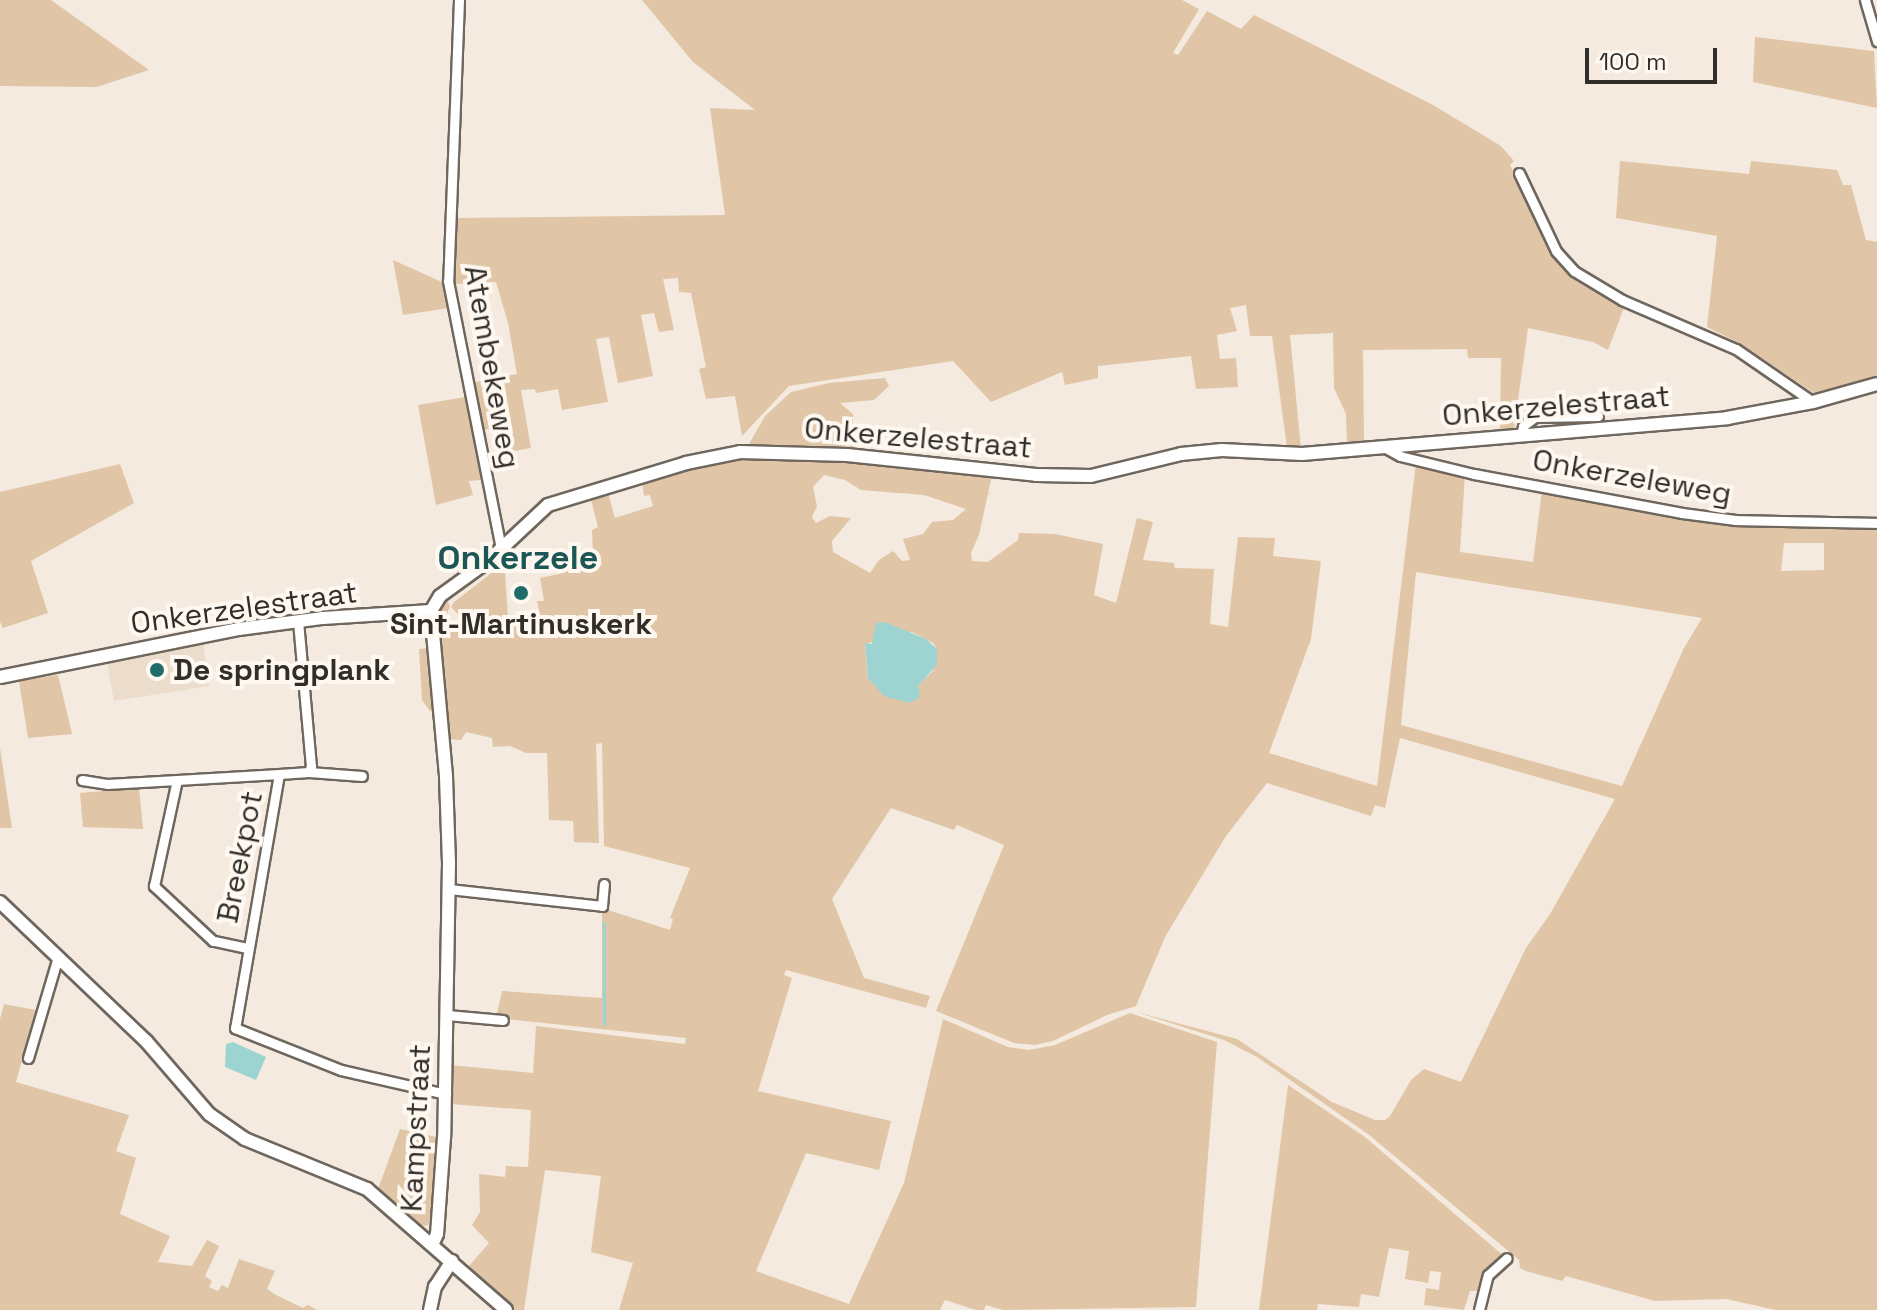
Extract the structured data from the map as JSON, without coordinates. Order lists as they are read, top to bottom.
{
  "streets": {
    "street": [
      "Atembekeweg",
      "Onkerzelestraat",
      "Onkerzeleweg",
      "Breekpot",
      "Kampstraat"
    ]
  },
  "crossings": [
    ["Atembekeweg", "Onkerzelestraat"],
    ["Onkerzelestraat", "Onkerzeleweg"],
    ["Onkerzelestraat", "Breekpot"],
    ["Onkerzelestraat", "Kampstraat"],
    ["Breekpot", "Kampstraat"]
  ],
  "districts": ["Onkerzele"],
  "places": ["Sint-Martinuskerk", "De springplank"],
  "scale_bar": "100 m"
}
